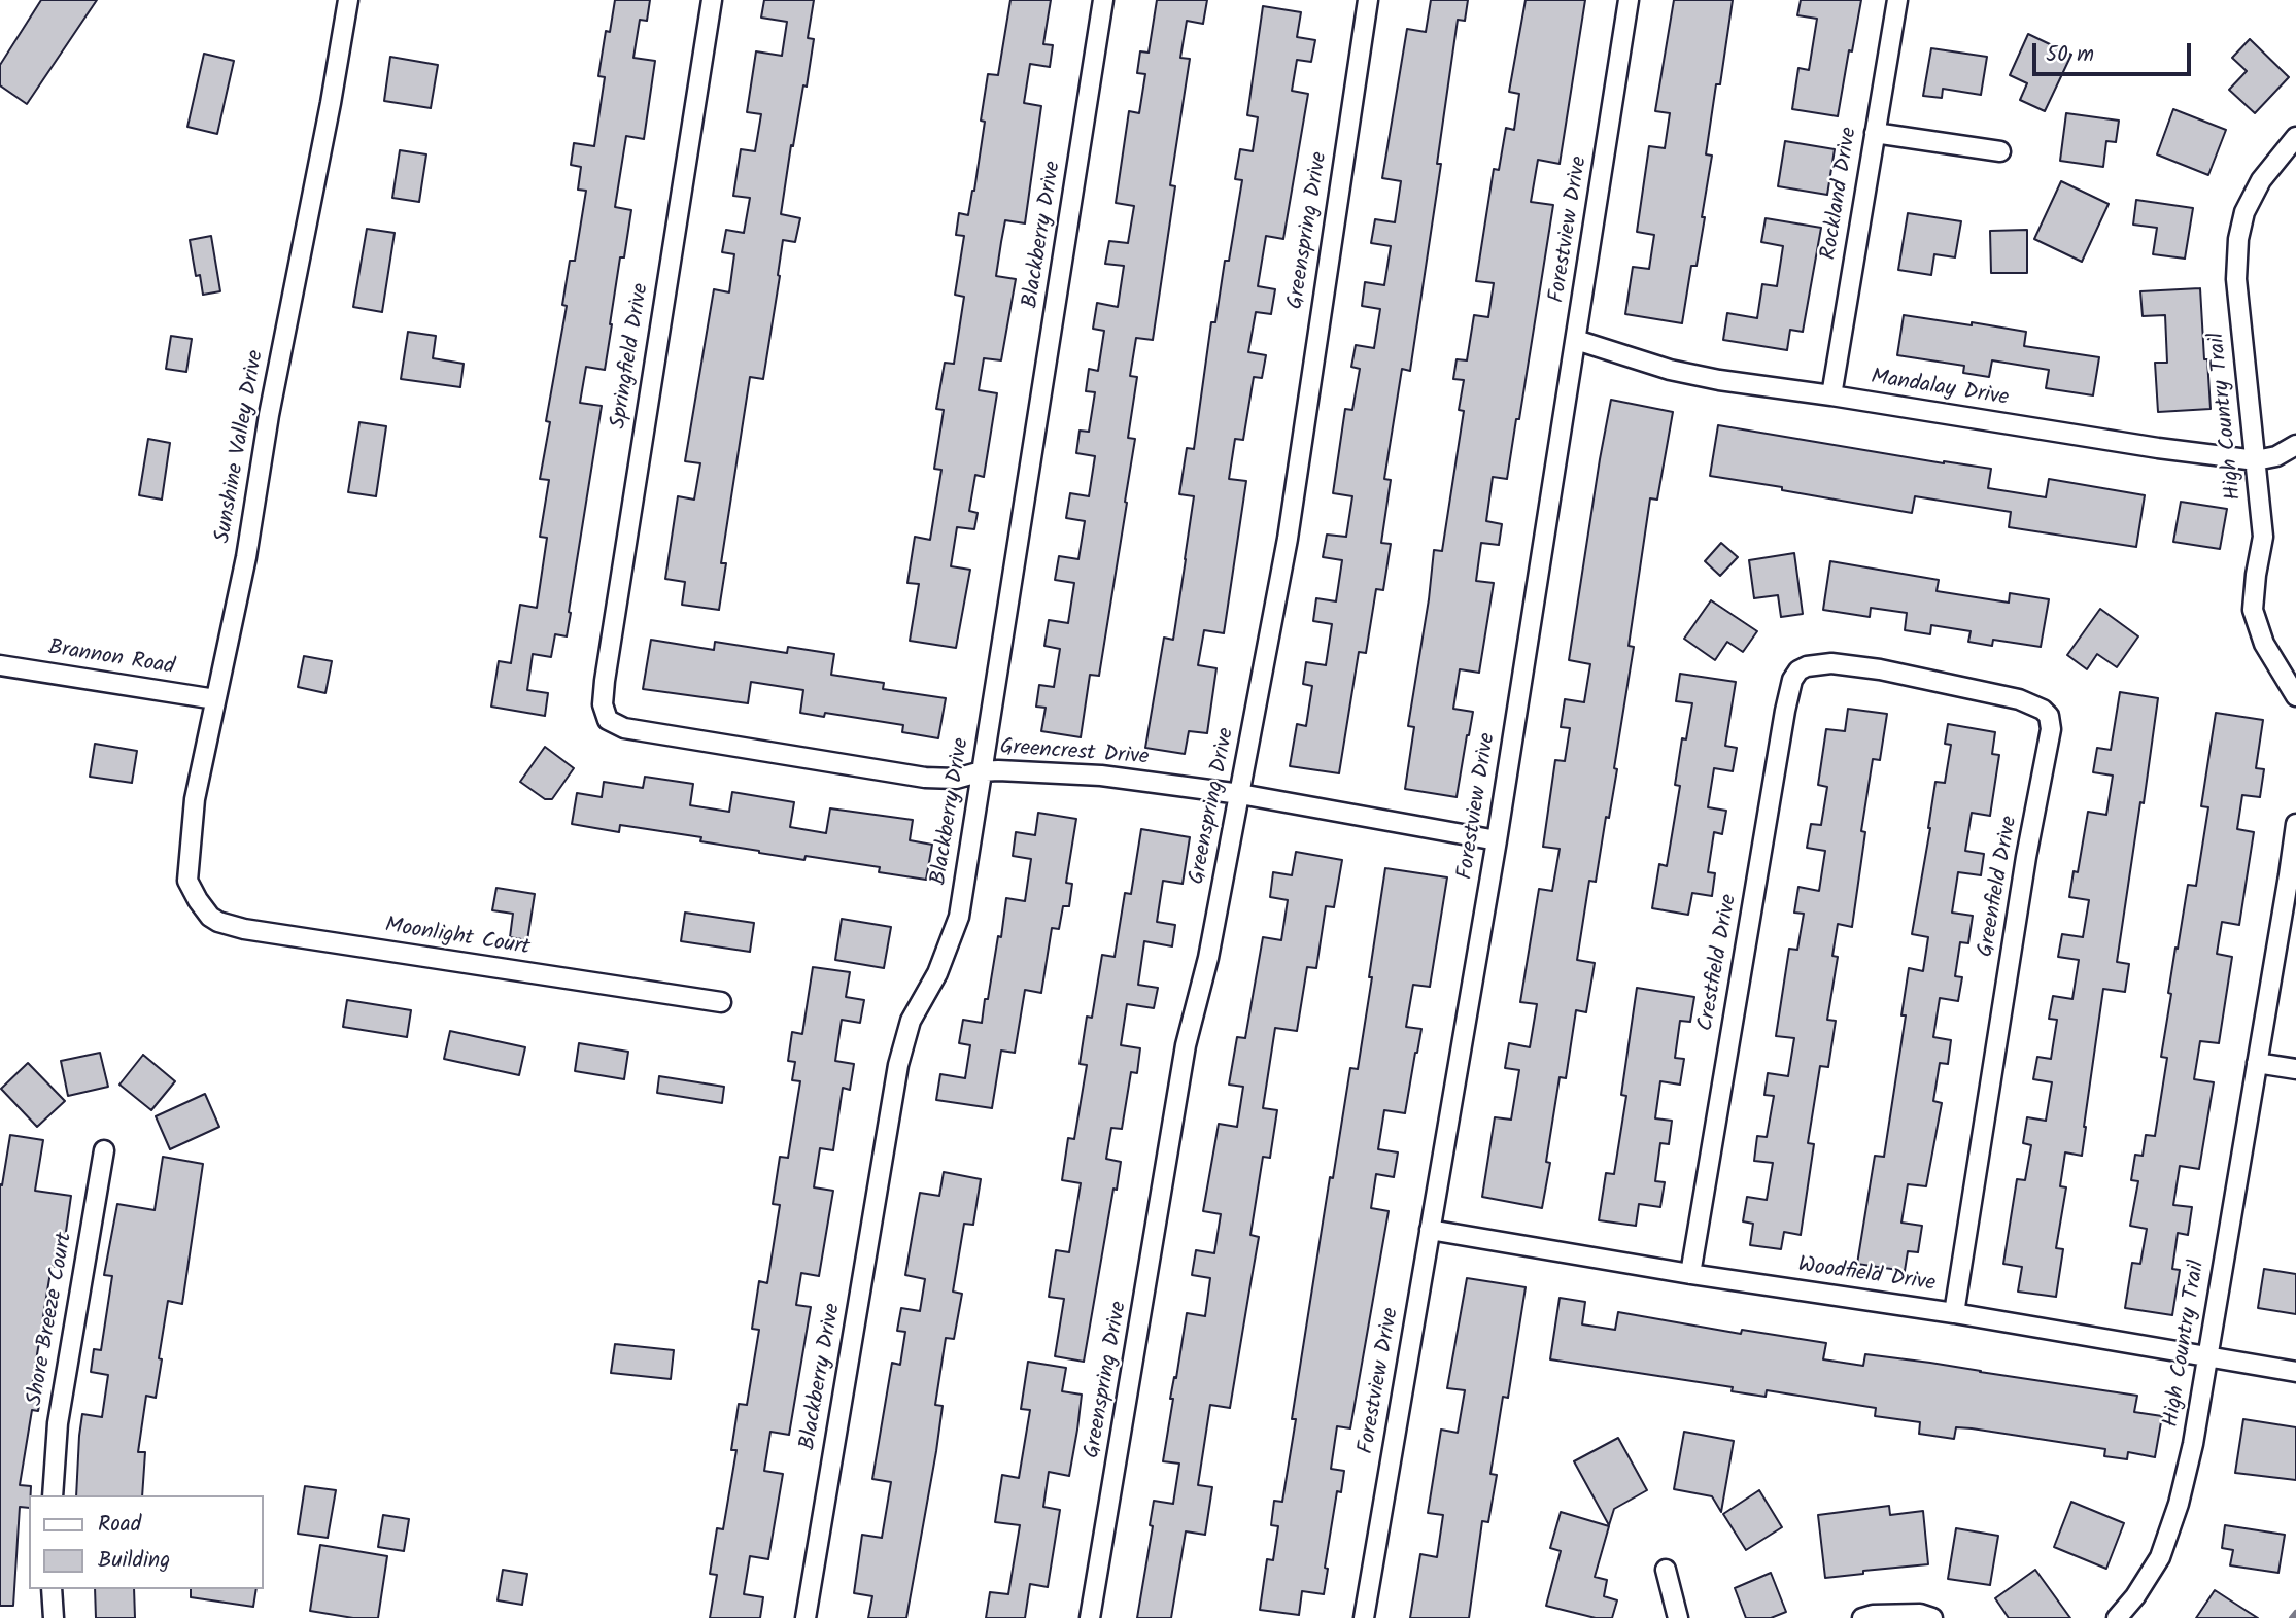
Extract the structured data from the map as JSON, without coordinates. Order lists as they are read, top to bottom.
{
  "streets": {
    "street": [
      "Rockland Drive",
      "Forestview Drive",
      "Greenspring Drive",
      "Blackberry Drive",
      "Springfield Drive",
      "Mandalay Drive",
      "High Country Trail",
      "Sunshine Valley Drive",
      "Brannon Road",
      "Greencrest Drive",
      "Greenfield Drive",
      "Moonlight Court",
      "Crestfield Drive",
      "Woodfield Drive",
      "Shore Breeze Court"
    ]
  },
  "crossings": [
    ["Rockland Drive", "Mandalay Drive"],
    ["Forestview Drive", "Mandalay Drive"],
    ["Forestview Drive", "Greencrest Drive"],
    ["Forestview Drive", "Woodfield Drive"],
    ["Greenspring Drive", "Greencrest Drive"],
    ["Blackberry Drive", "Greencrest Drive"],
    ["Springfield Drive", "Greencrest Drive"],
    ["Mandalay Drive", "High Country Trail"],
    ["High Country Trail", "Woodfield Drive"],
    ["Sunshine Valley Drive", "Brannon Road"],
    ["Sunshine Valley Drive", "Moonlight Court"],
    ["Greenfield Drive", "Crestfield Drive"],
    ["Greenfield Drive", "Woodfield Drive"],
    ["Crestfield Drive", "Woodfield Drive"]
  ],
  "legend": ["Road", "Building"],
  "scale_bar": "50 m"
}
